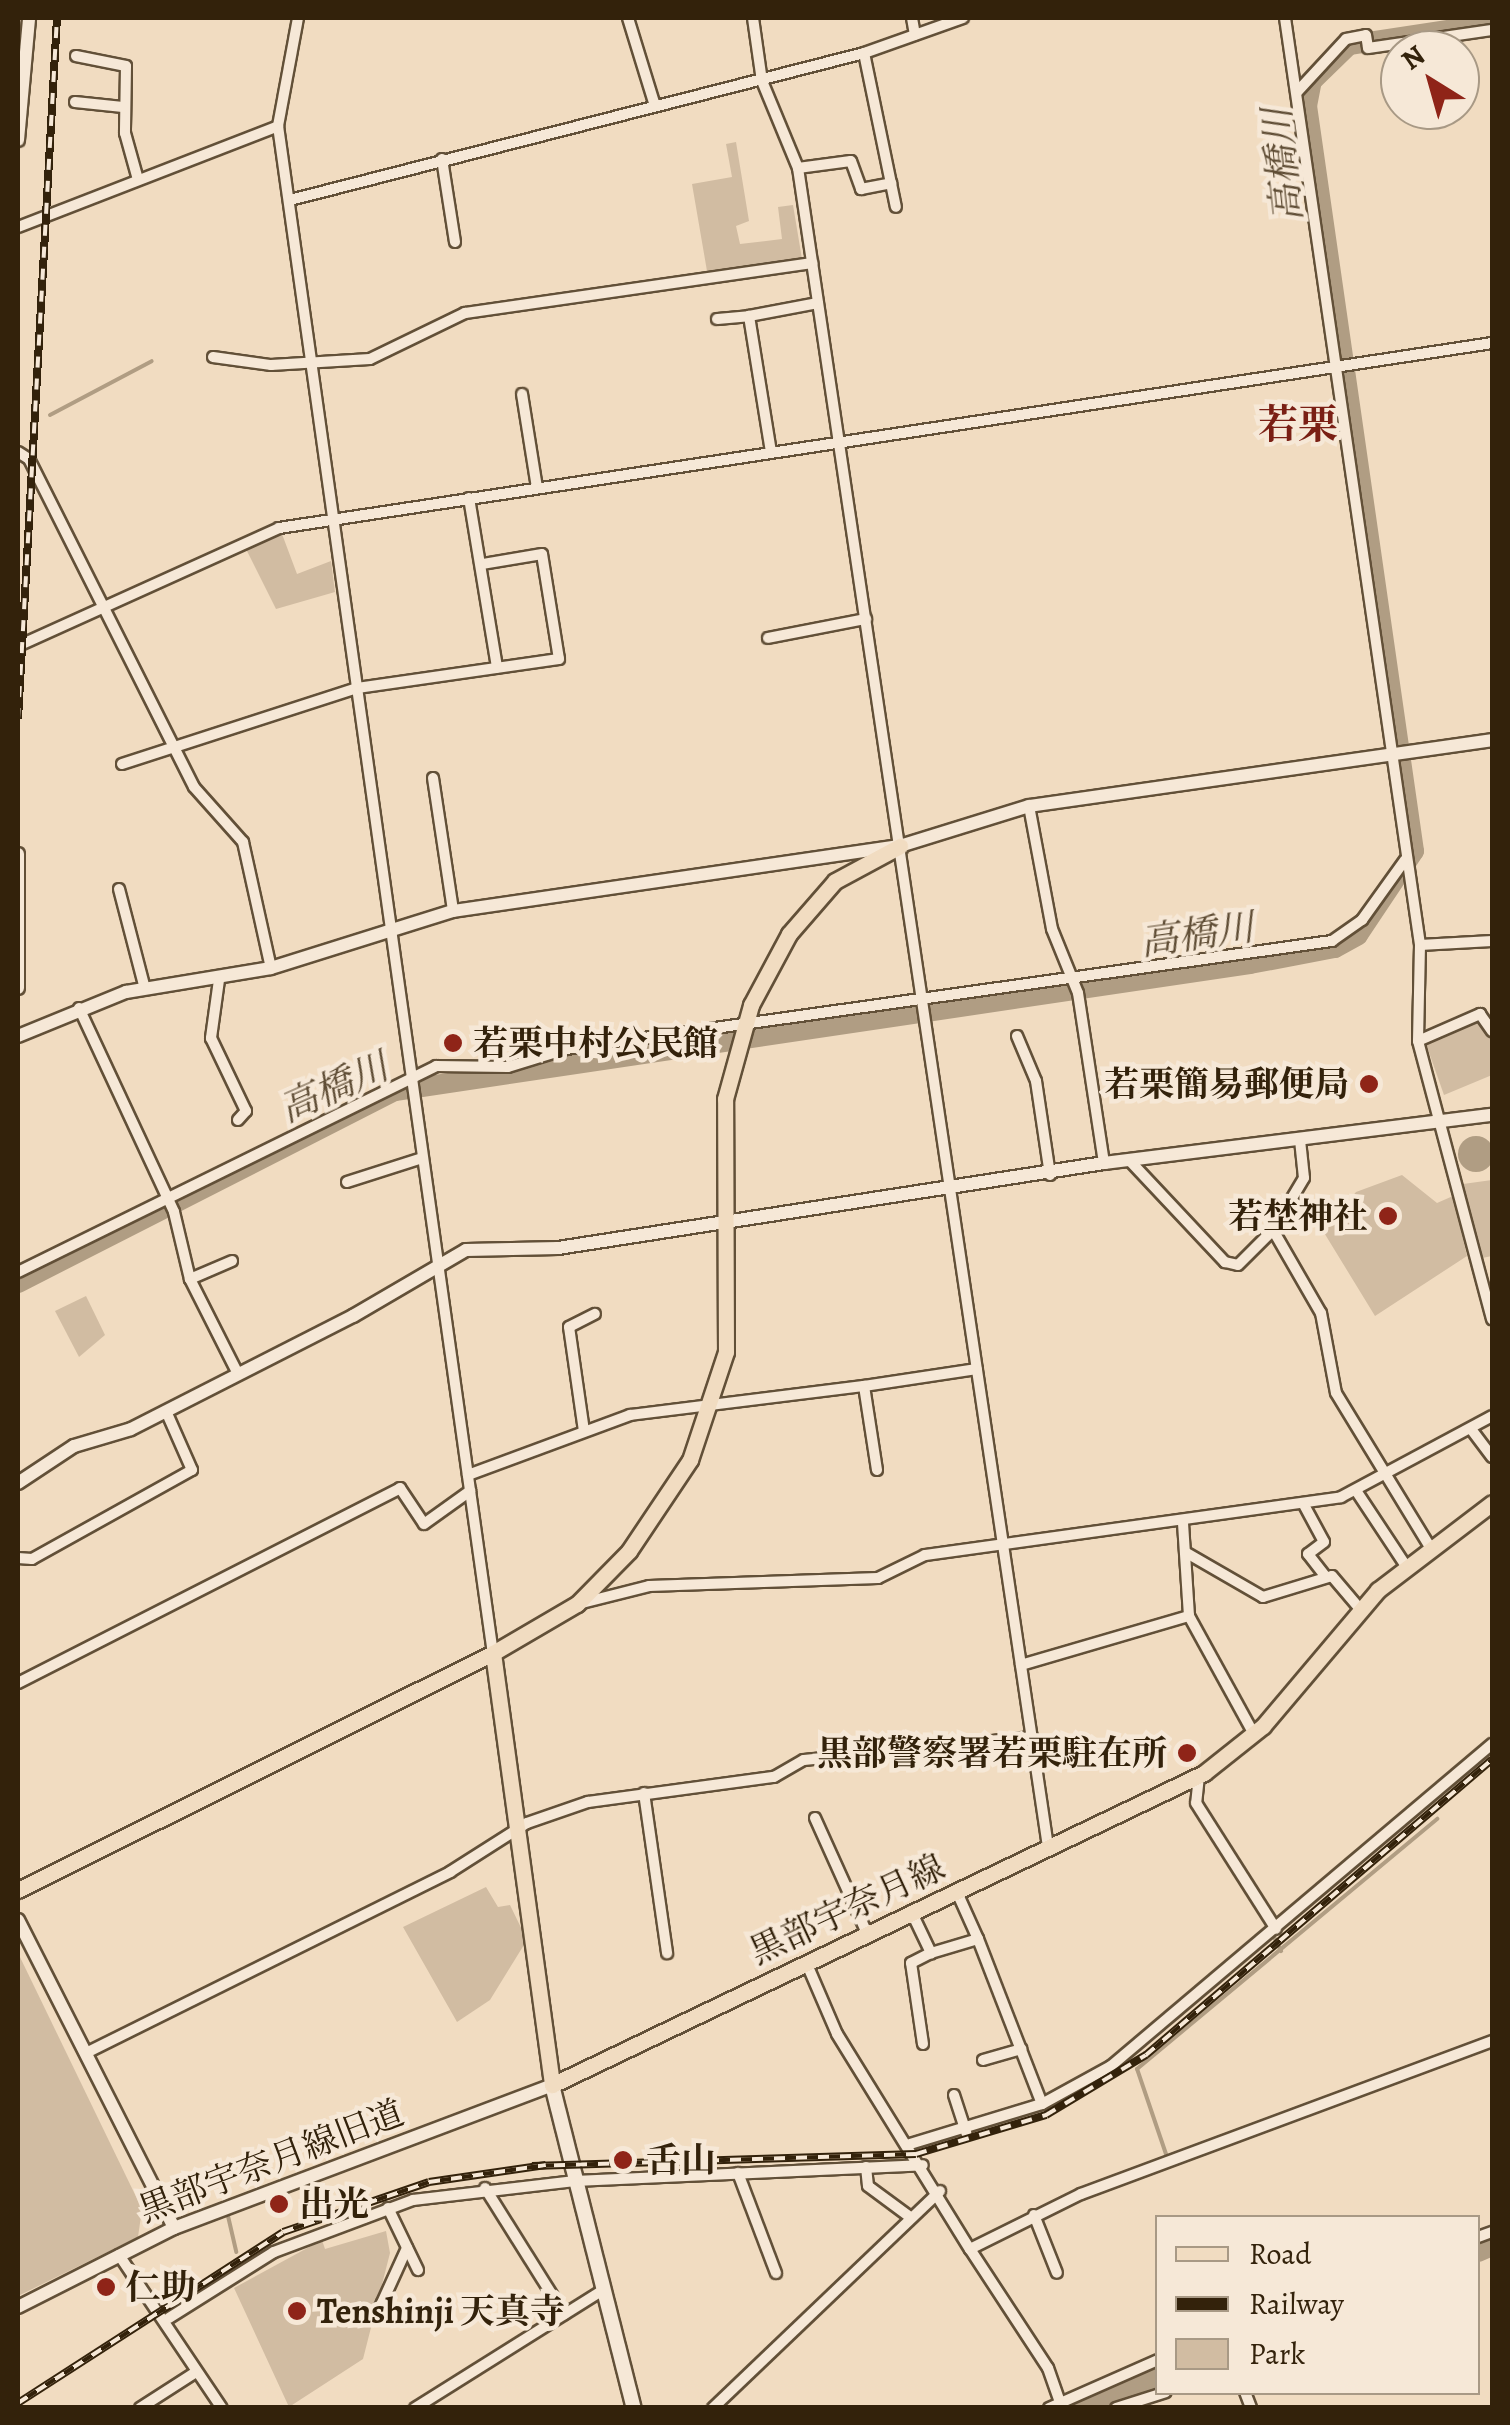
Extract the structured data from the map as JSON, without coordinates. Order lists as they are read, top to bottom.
{
  "streets": {
    "main road": ["黒部宇奈月線"],
    "street": ["黒部宇奈月線旧道"]
  },
  "crossings": [
    ["黒部宇奈月線", "黒部宇奈月線旧道"]
  ],
  "districts": ["若栗"],
  "water": ["高橋川"],
  "places": [
    "若栗中村公民館",
    "若栗簡易郵便局",
    "若埜神社",
    "黒部警察署若栗駐在所",
    "舌山",
    "出光",
    "仁助",
    "Tenshinji 天真寺"
  ],
  "legend": ["Road", "Railway", "Park"],
  "north": "top left"
}
